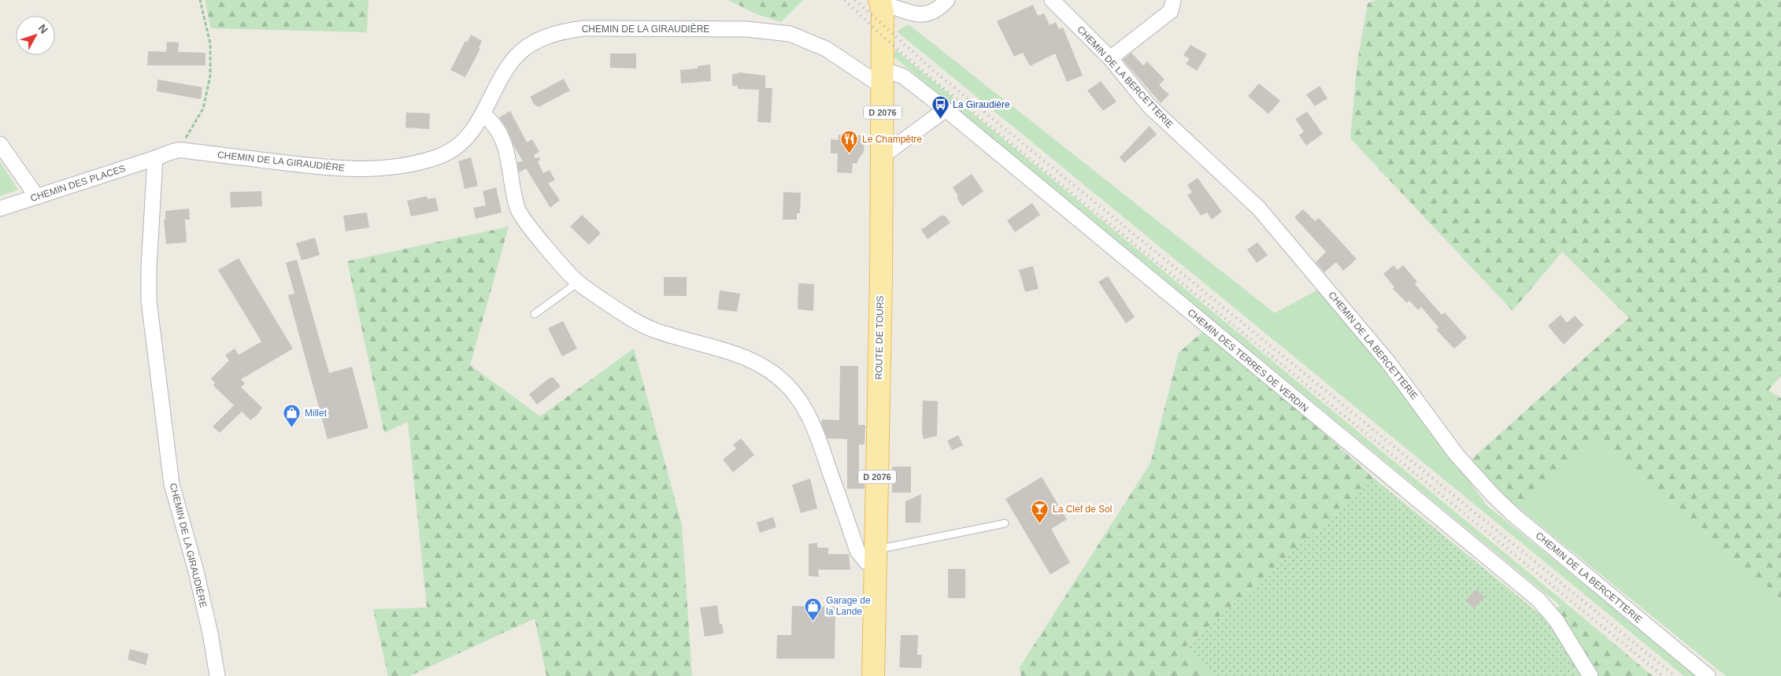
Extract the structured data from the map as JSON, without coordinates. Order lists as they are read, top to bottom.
{
  "streets": {
    "main road": ["D 2076", "ROUTE DE TOURS"],
    "street": [
      "CHEMIN DE LA GIRAUDIÈRE",
      "CHEMIN DE LA BERCETTERIE",
      "CHEMIN DES PLACES",
      "CHEMIN DES TERRES DE VERDIN"
    ]
  },
  "crossings": [
    ["CHEMIN DE LA GIRAUDIÈRE", "CHEMIN DES PLACES"],
    ["CHEMIN DE LA GIRAUDIÈRE", "ROUTE DE TOURS"],
    ["CHEMIN DE LA GIRAUDIÈRE", "CHEMIN DES TERRES DE VERDIN"],
    ["ROUTE DE TOURS", "CHEMIN DES TERRES DE VERDIN"]
  ],
  "places": {
    "bus stop": ["La Giraudière"],
    "restaurant": ["Le Champêtre"],
    "shop": ["Millet", "Garage de la Lande"],
    "bar": ["La Clef de Sol"]
  },
  "north": "top right"
}
